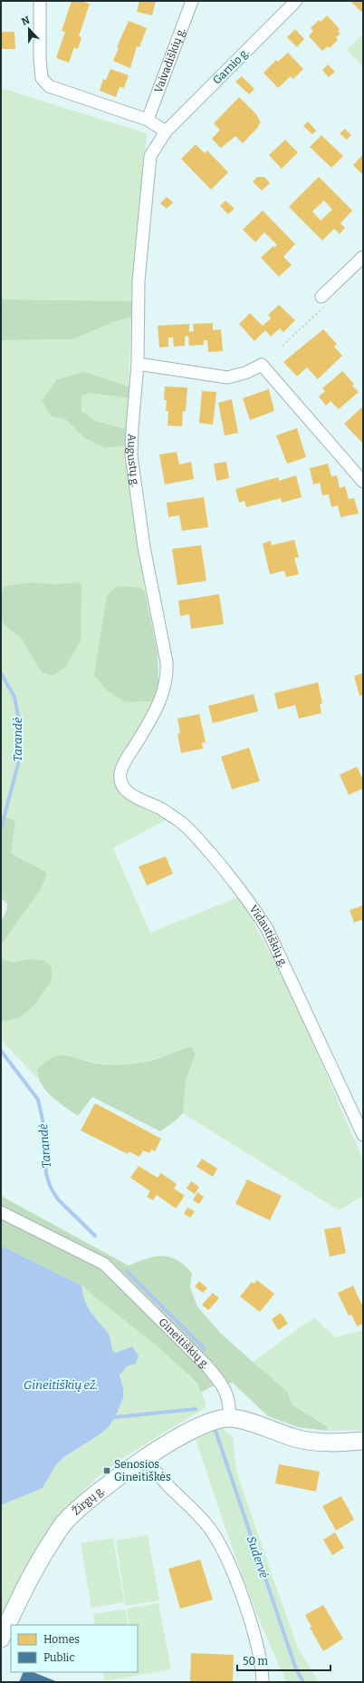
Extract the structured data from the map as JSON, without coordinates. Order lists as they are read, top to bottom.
{
  "streets": {
    "street": [
      "Vaivadiškių g.",
      "Garnio g.",
      "Augustų g.",
      "Vidautiškių g.",
      "Gineitiškių g.",
      "Žirgų g."
    ]
  },
  "crossings": [
    ["Garnio g.", "Augustų g."],
    ["Augustų g.", "Vidautiškių g."],
    ["Gineitiškių g.", "Žirgų g."]
  ],
  "water": ["Tarandė", "Gineitiškių ež.", "Sudervė"],
  "places": {
    "transit": ["Senosios Gineitiškės"]
  },
  "legend": ["Homes", "Public"],
  "scale_bar": "50 m",
  "north": "top"
}
